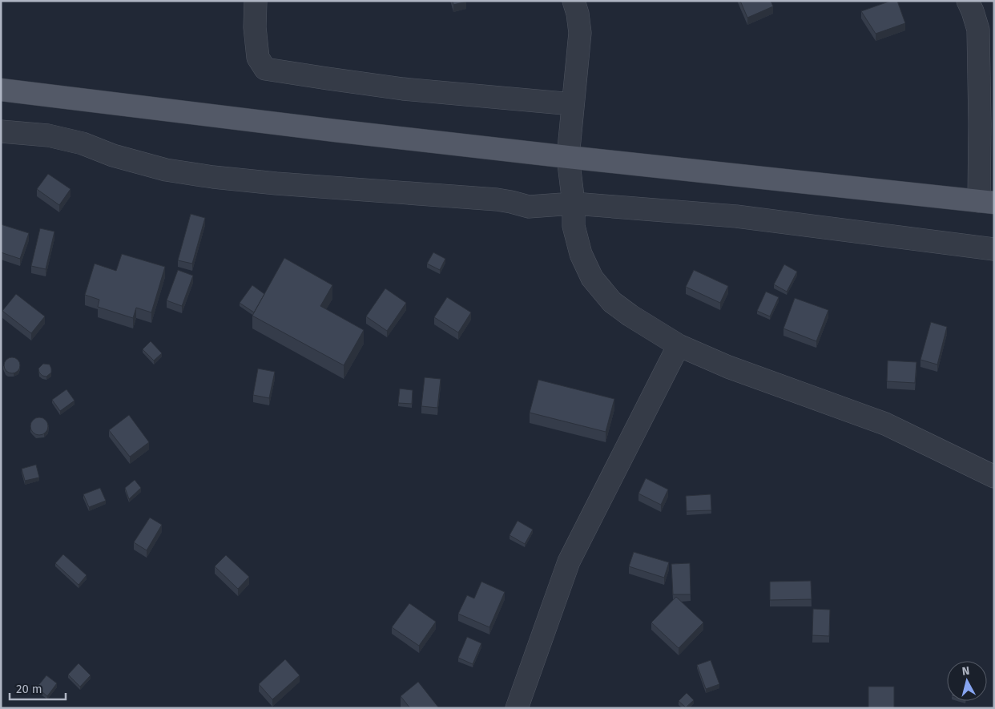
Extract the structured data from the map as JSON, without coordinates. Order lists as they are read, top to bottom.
{
  "scale_bar": "20 m",
  "north": "top"
}
